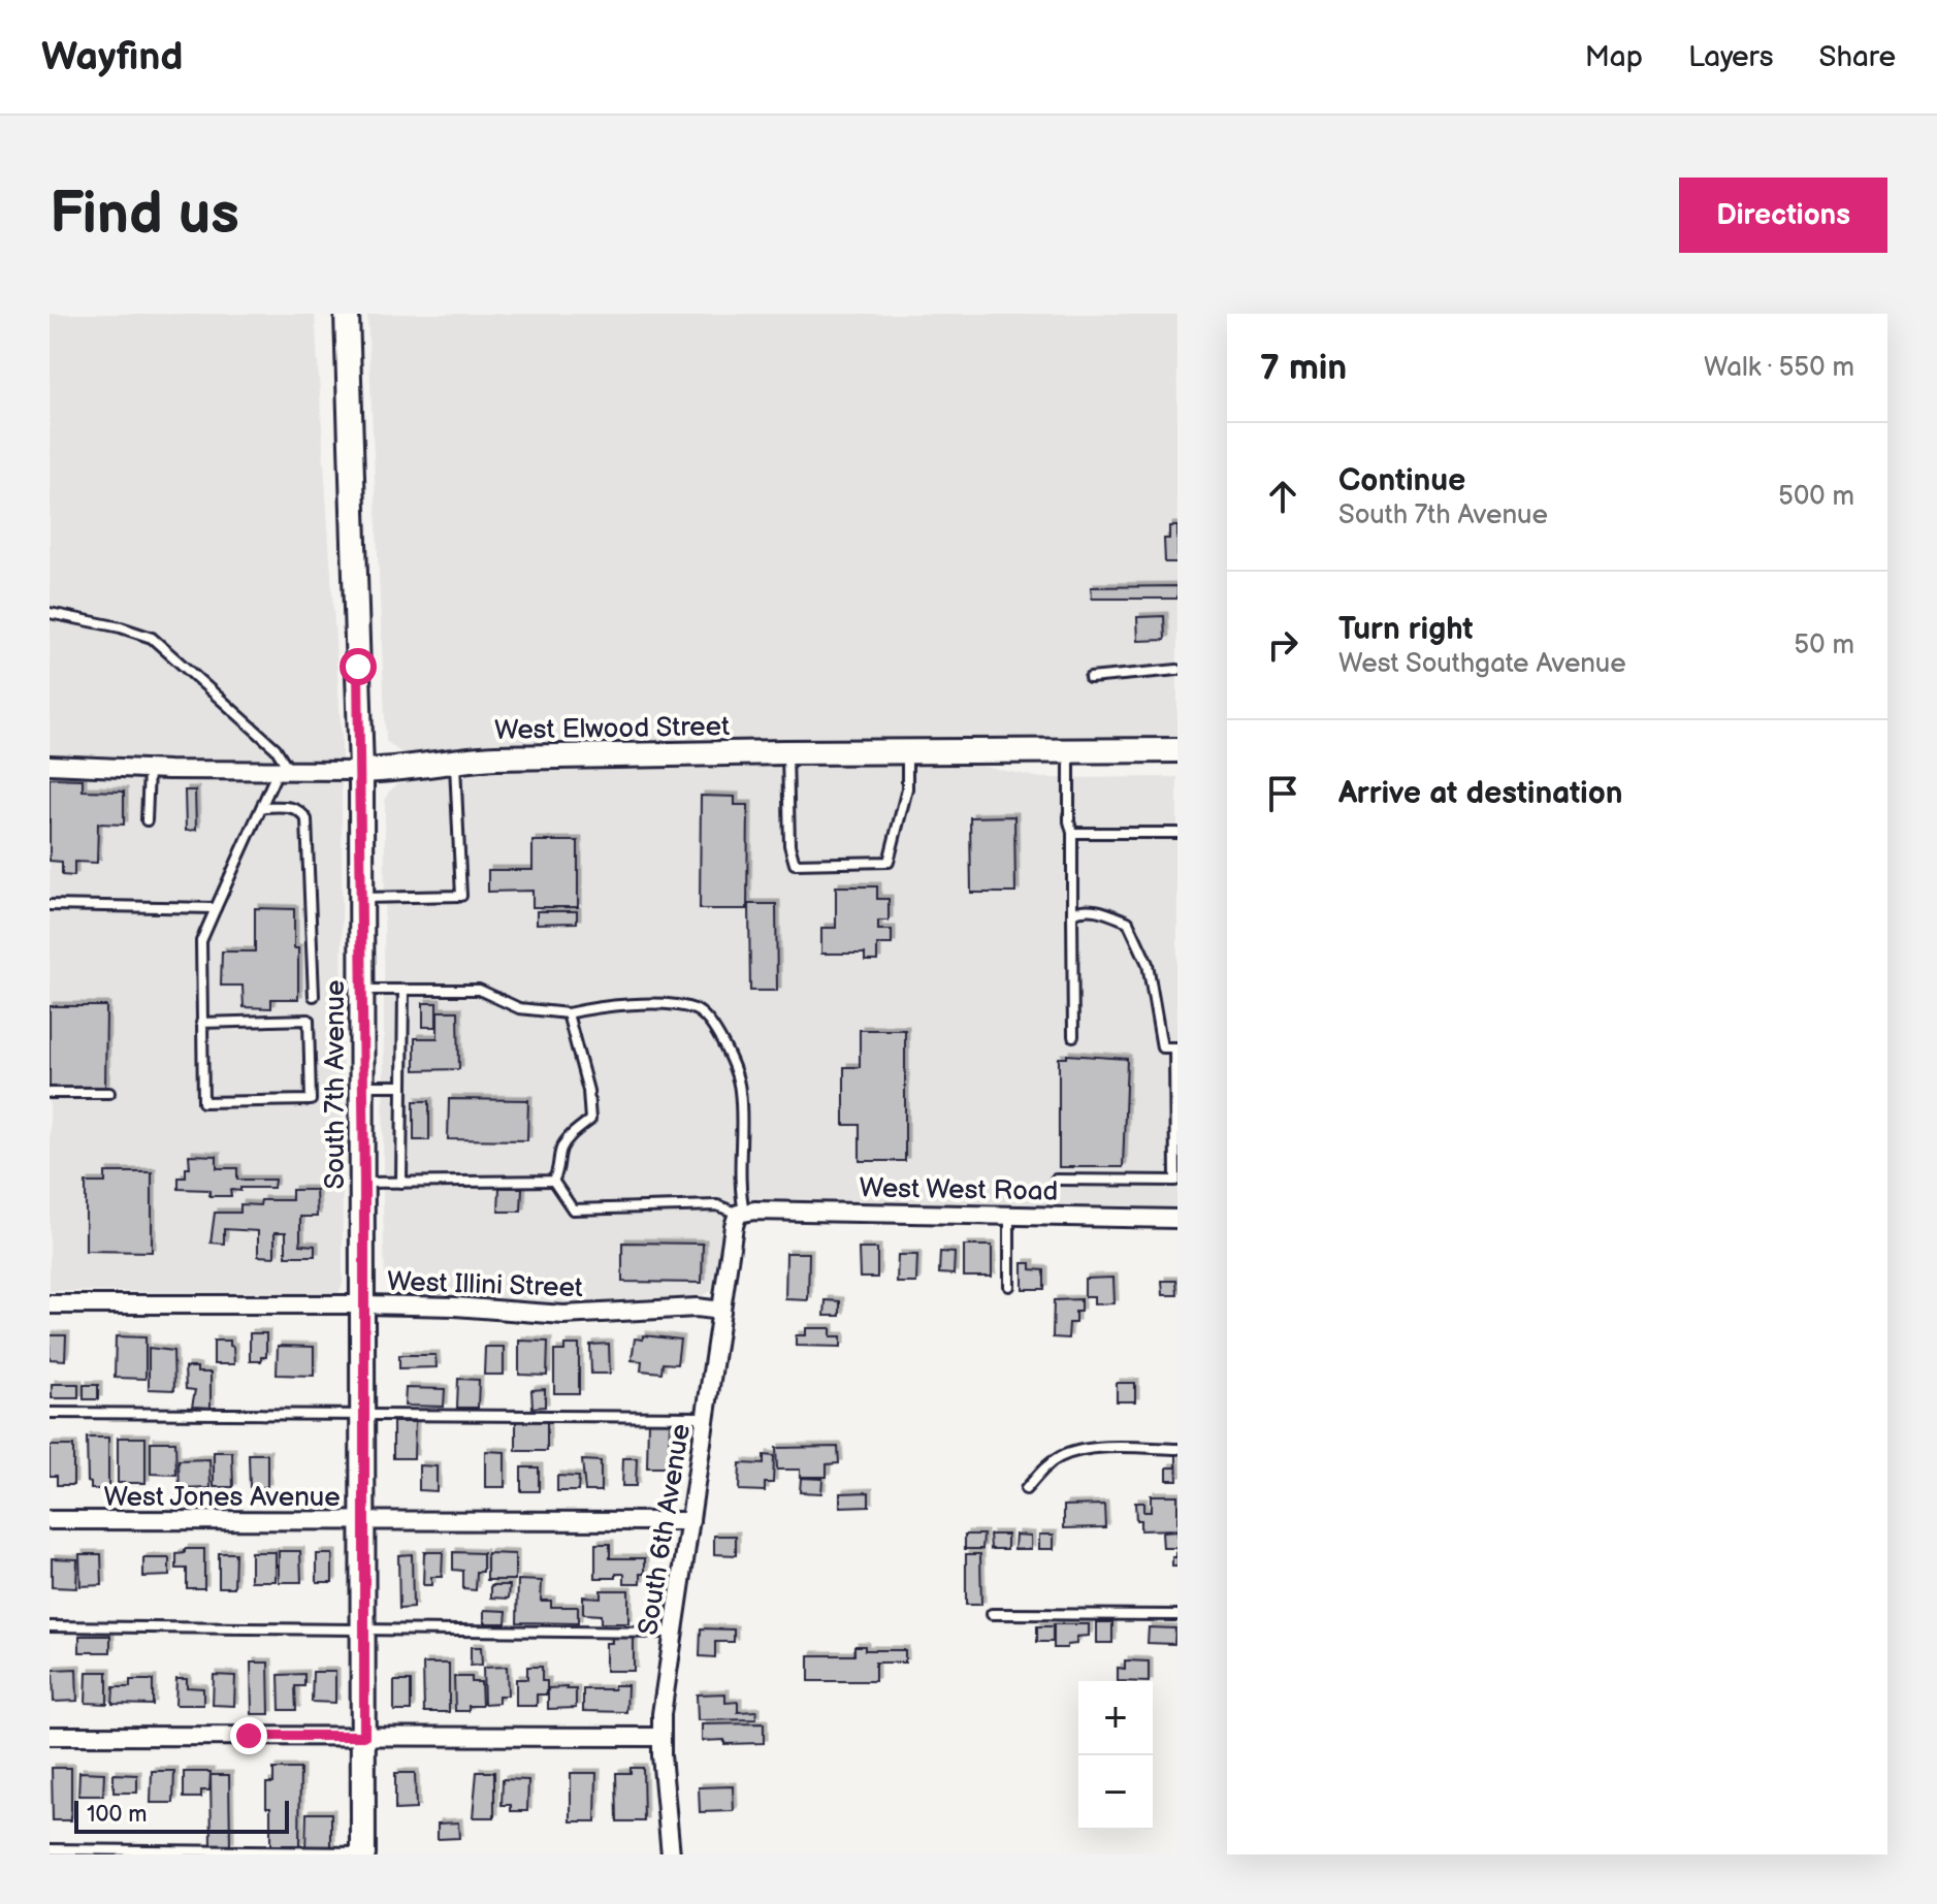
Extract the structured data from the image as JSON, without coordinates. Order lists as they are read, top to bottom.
{
  "streets": {
    "main road": ["West Elwood Street", "South 7th Avenue"],
    "street": [
      "West West Road",
      "West Illini Street",
      "West Jones Avenue",
      "South 6th Avenue"
    ]
  },
  "crossings": [
    ["West Elwood Street", "South 7th Avenue"],
    ["South 7th Avenue", "West Illini Street"],
    ["South 7th Avenue", "West Jones Avenue"],
    ["West West Road", "South 6th Avenue"],
    ["West Illini Street", "South 6th Avenue"],
    ["West Jones Avenue", "South 6th Avenue"]
  ],
  "scale_bar": "100 m",
  "page": {
    "header": "Wayfind",
    "nav": ["Map", "Layers", "Share"],
    "buttons": "Directions",
    "title": "Find us",
    "heading": ["7 min", "Walk · 550 m"],
    "list": [
      ["Continue", "South 7th Avenue", "500 m"],
      ["Turn right", "West Southgate Avenue", "50 m"],
      "Arrive at destination"
    ],
    "map_buttons": ["+", "−"],
    "scale": "100 m"
  }
}
